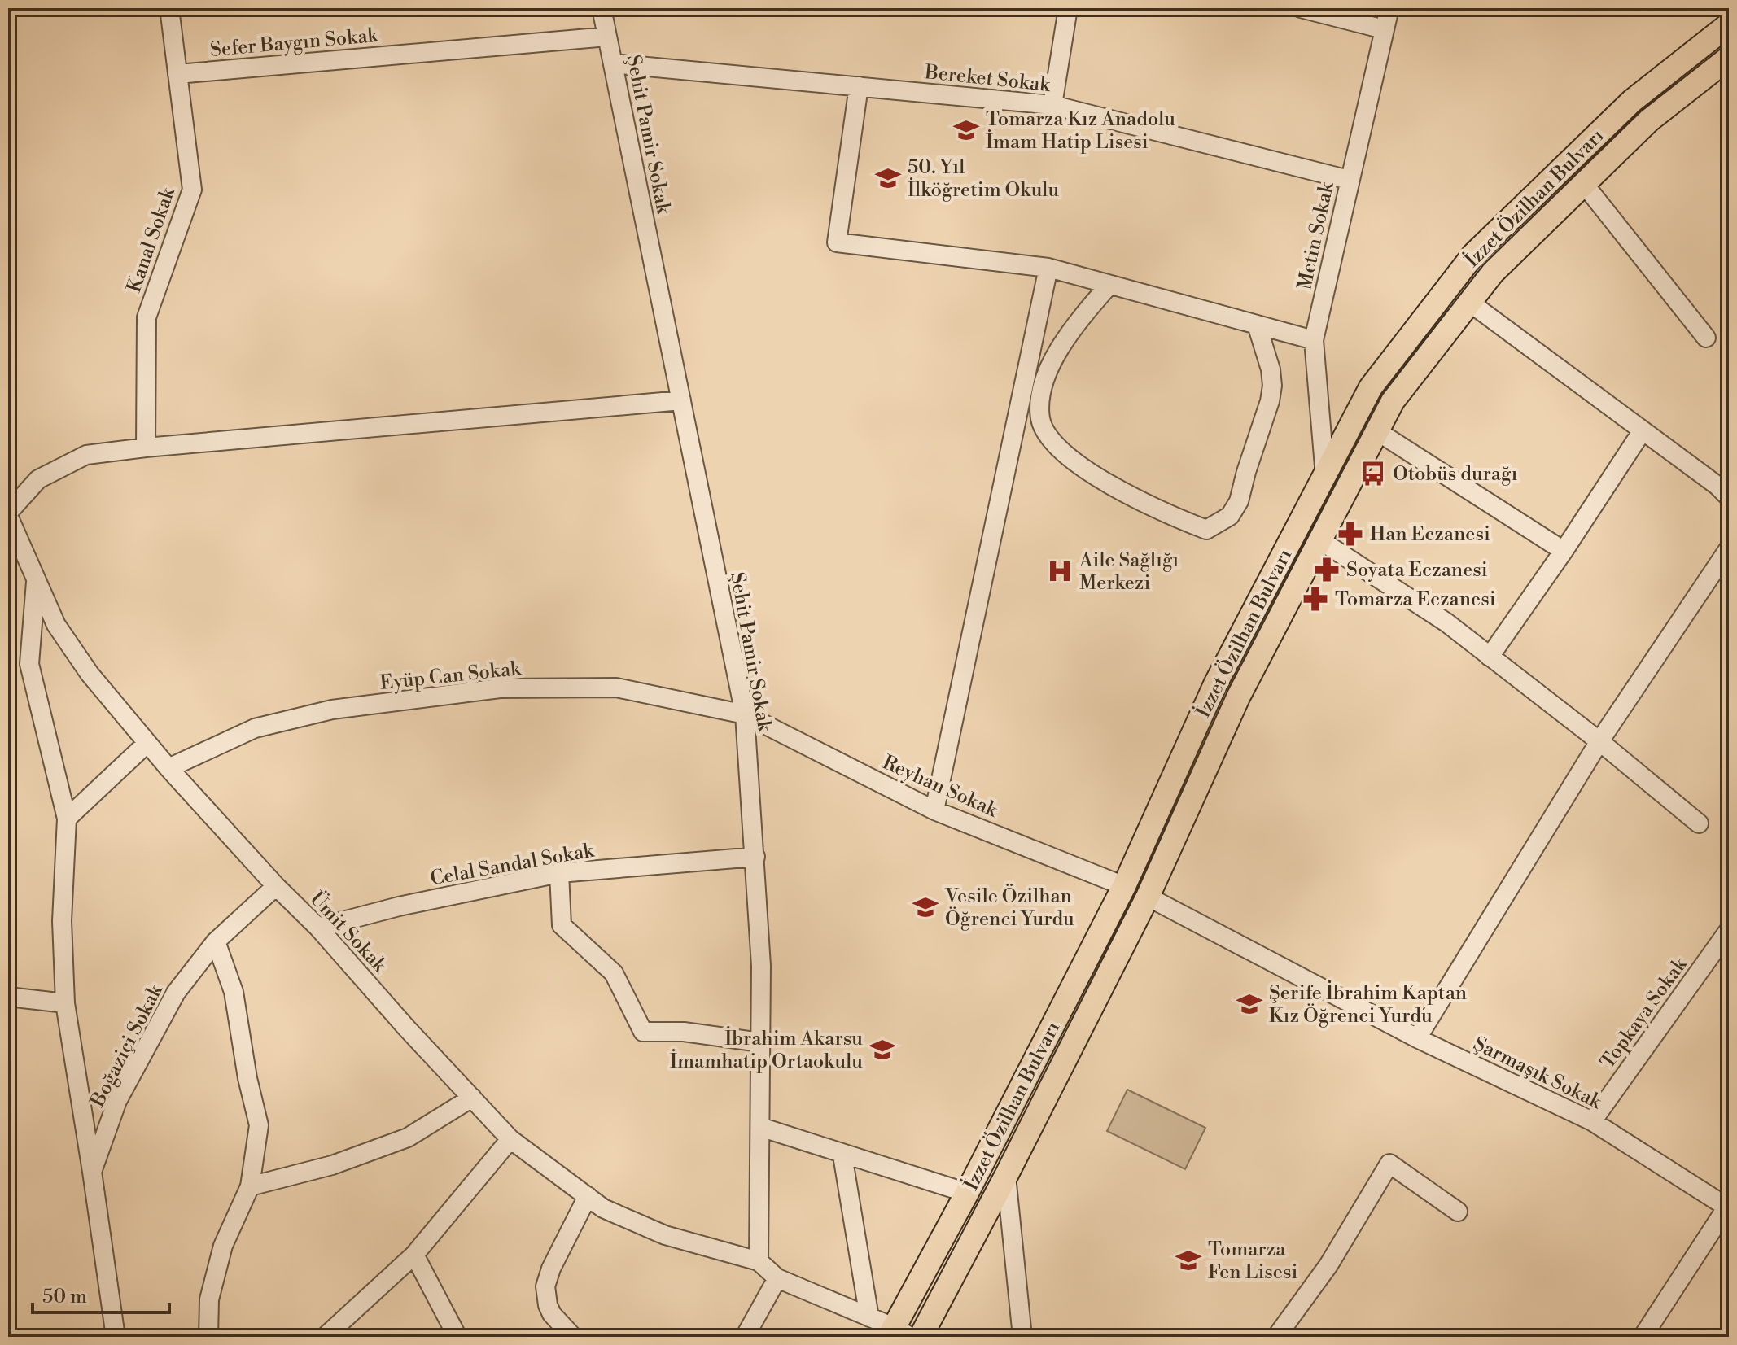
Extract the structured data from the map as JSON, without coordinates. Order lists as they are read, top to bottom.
{
  "streets": {
    "main road": ["İzzet Özilhan Bulvarı"],
    "street": [
      "Sefer Baygın Sokak",
      "Bereket Sokak",
      "Şehit Pamir Sokak",
      "Metin Sokak",
      "Kanal Sokak",
      "Eyüp Can Sokak",
      "Reyhan Sokak",
      "Celal Sandal Sokak",
      "Ümit Sokak",
      "Topkaya Sokak",
      "Boğaziçi Sokak",
      "Şarmaşık Sokak"
    ]
  },
  "crossings": [
    ["Sefer Baygın Sokak", "Şehit Pamir Sokak"],
    ["Sefer Baygın Sokak", "Kanal Sokak"],
    ["Bereket Sokak", "Şehit Pamir Sokak"],
    ["Bereket Sokak", "Metin Sokak"],
    ["Şehit Pamir Sokak", "Eyüp Can Sokak"],
    ["Şehit Pamir Sokak", "Reyhan Sokak"],
    ["Şehit Pamir Sokak", "Celal Sandal Sokak"],
    ["Şehit Pamir Sokak", "Ümit Sokak"],
    ["İzzet Özilhan Bulvarı", "Metin Sokak"],
    ["İzzet Özilhan Bulvarı", "Reyhan Sokak"],
    ["İzzet Özilhan Bulvarı", "Şarmaşık Sokak"],
    ["Eyüp Can Sokak", "Reyhan Sokak"],
    ["Eyüp Can Sokak", "Ümit Sokak"],
    ["Celal Sandal Sokak", "Ümit Sokak"],
    ["Ümit Sokak", "Boğaziçi Sokak"],
    ["Topkaya Sokak", "Şarmaşık Sokak"]
  ],
  "places": {
    "school or university": [
      "Tomarza Kız Anadolu İmam Hatip Lisesi",
      "50. Yıl İlköğretim Okulu",
      "Vesile Özilhan Öğrenci Yurdu",
      "Şerife İbrahim Kaptan Kız Öğrenci Yurdu",
      "İbrahim Akarsu İmamhatip Ortaokulu",
      "Tomarza Fen Lisesi"
    ],
    "bus stop": ["Otobüs durağı"],
    "pharmacy": ["Han Eczanesi", "Soyata Eczanesi", "Tomarza Eczanesi"],
    "hospital": ["Aile Sağlığı Merkezi"]
  },
  "scale_bar": "50 m"
}
